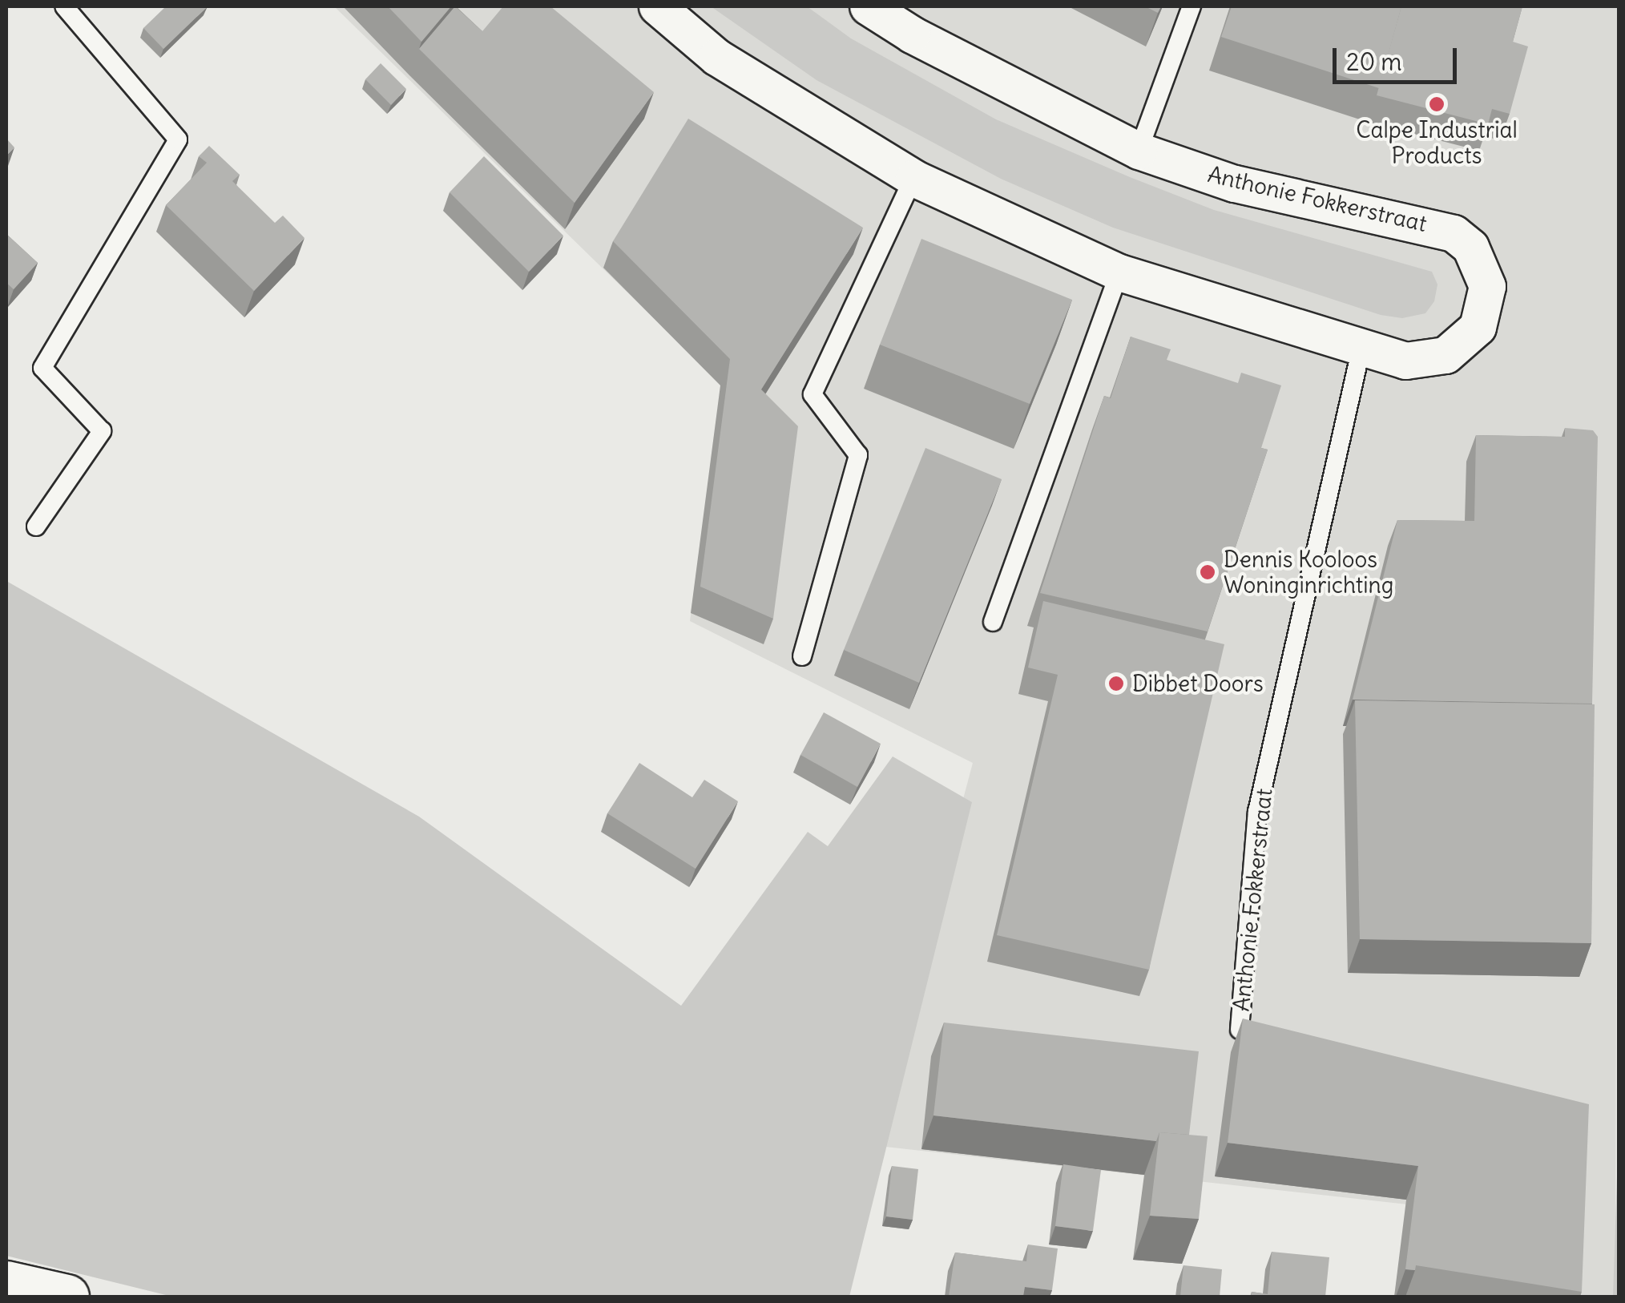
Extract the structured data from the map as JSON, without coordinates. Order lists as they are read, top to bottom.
{
  "streets": {
    "street": ["Anthonie Fokkerstraat"]
  },
  "places": ["Calpe Industrial Products", "Dennis Kooloos Woninginrichting", "Dibbet Doors"],
  "scale_bar": "20 m"
}
